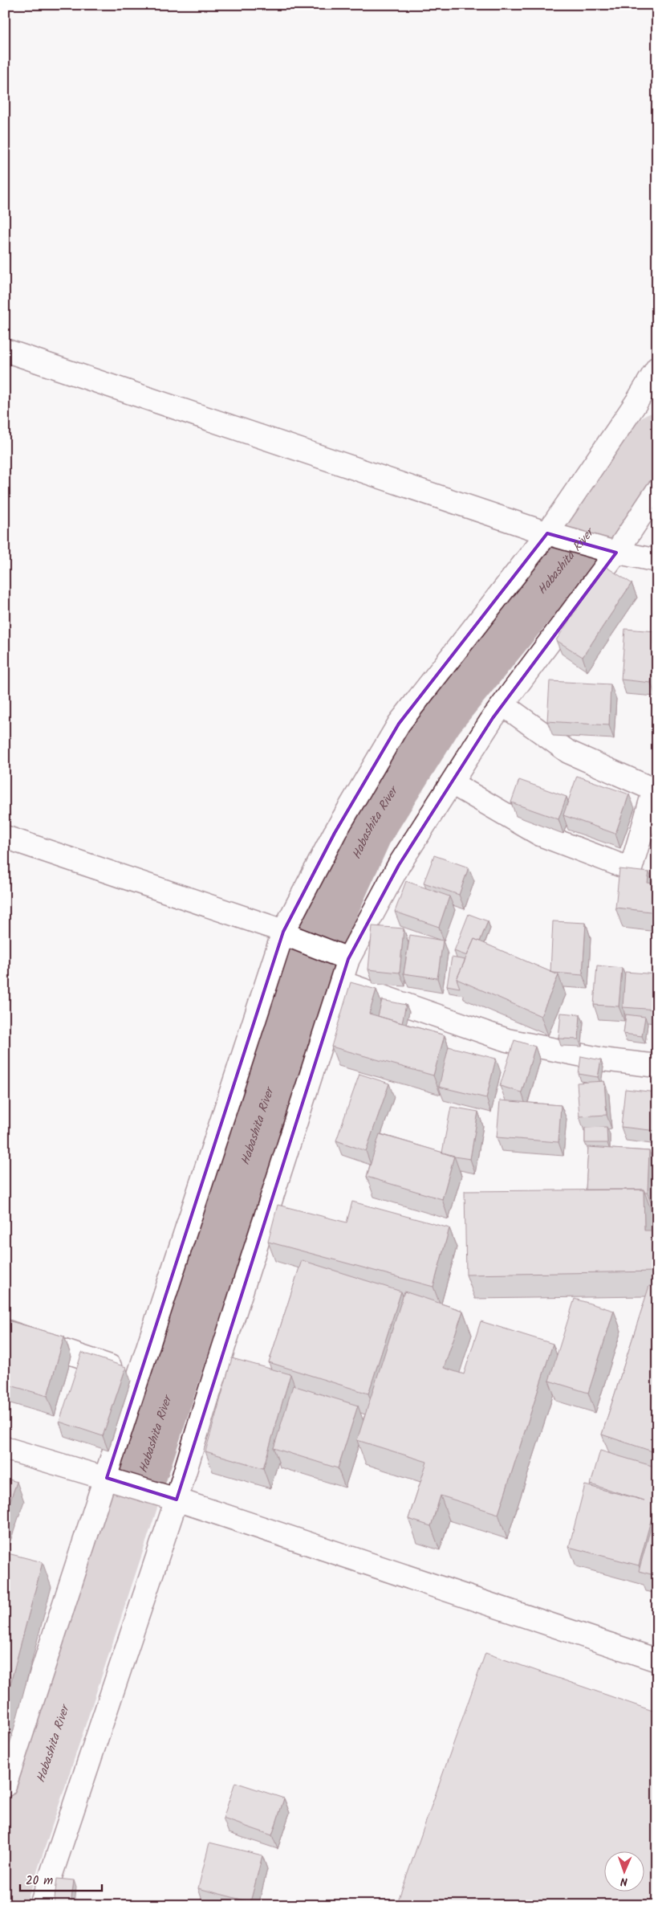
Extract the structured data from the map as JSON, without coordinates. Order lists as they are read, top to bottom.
{
  "water": ["Habashita River"],
  "scale_bar": "20 m",
  "north": "bottom"
}
